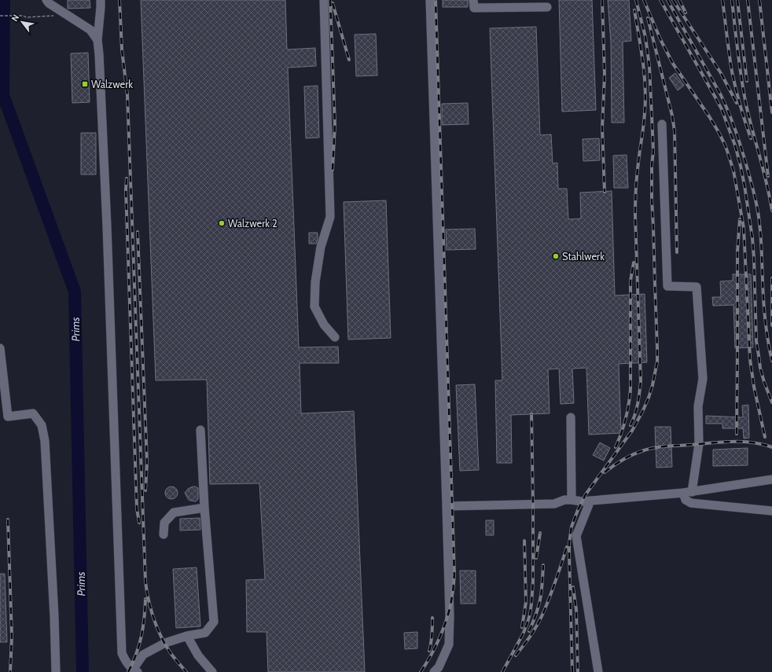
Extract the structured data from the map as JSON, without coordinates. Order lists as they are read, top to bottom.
{
  "water": ["Prims"],
  "places": {
    "transit": ["Walzwerk"],
    "other": ["Walzwerk 2", "Stahlwerk"]
  },
  "north": "top left"
}
